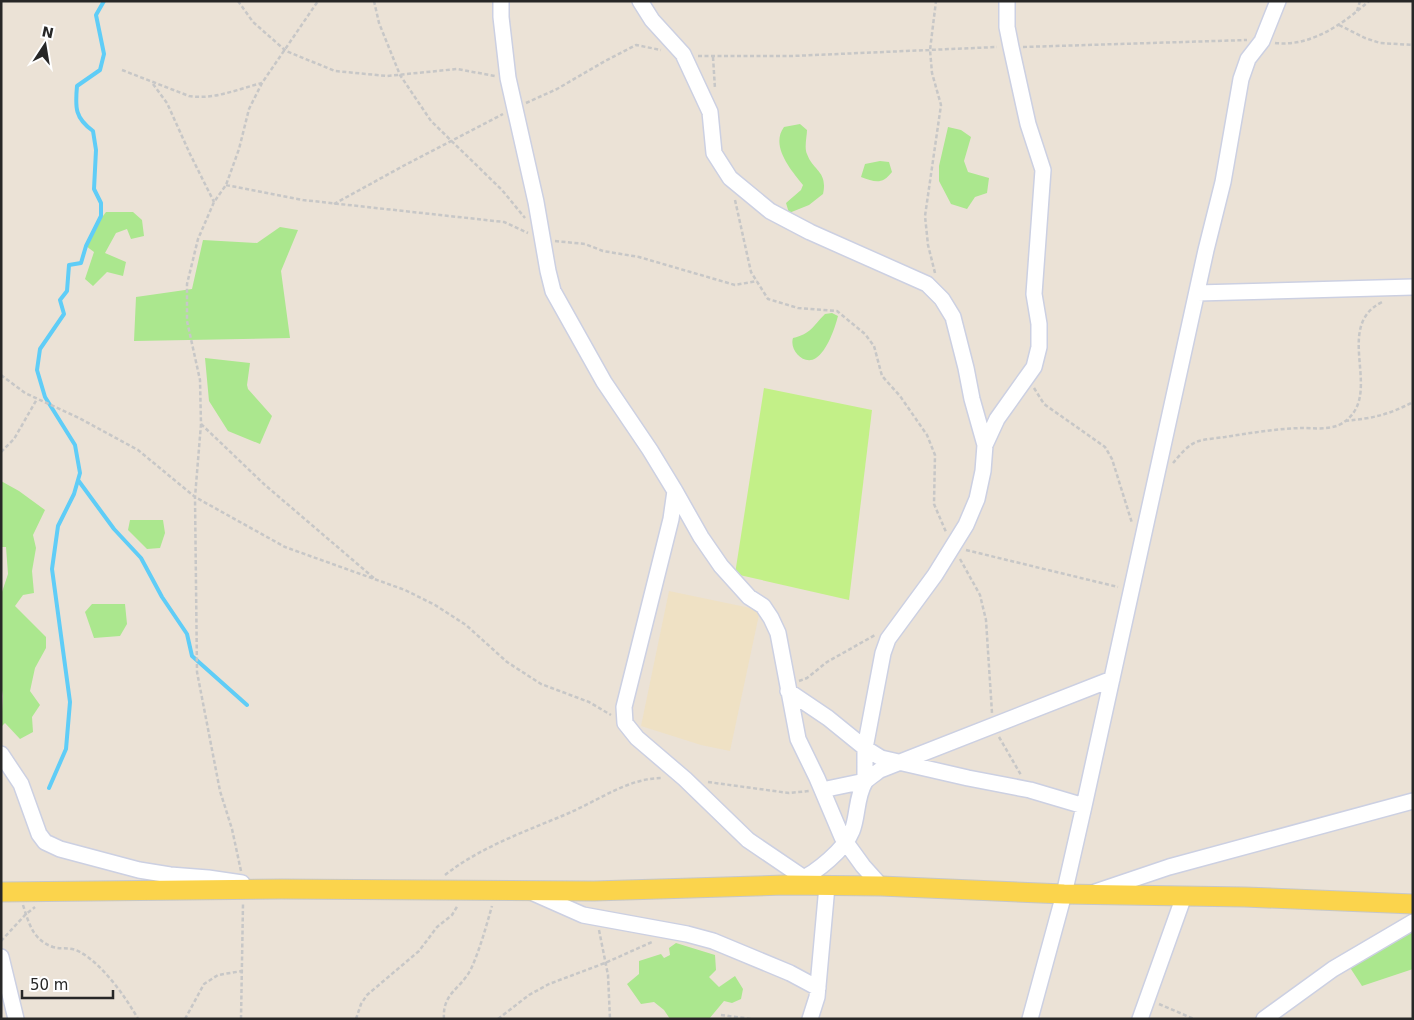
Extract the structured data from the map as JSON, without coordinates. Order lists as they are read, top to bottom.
{
  "scale_bar": "50 m",
  "north": "top"
}
